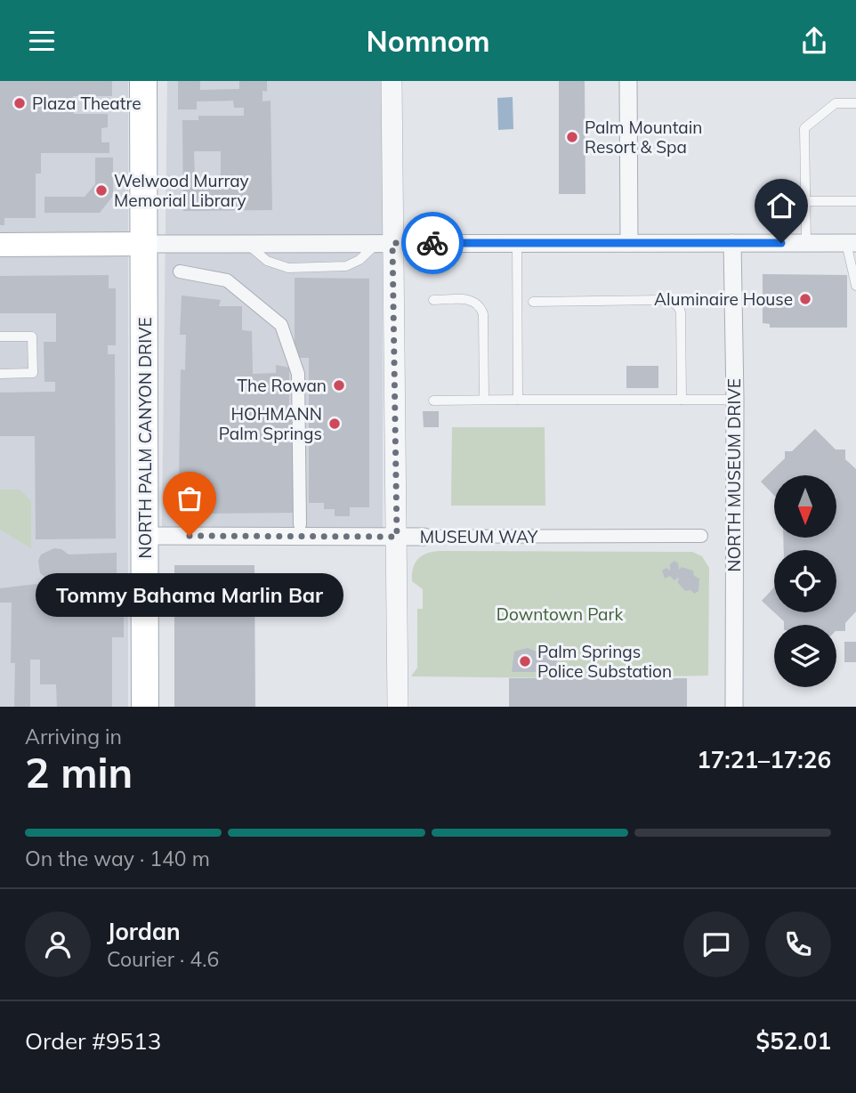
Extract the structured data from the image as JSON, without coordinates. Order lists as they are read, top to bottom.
{
  "streets": {
    "main road": ["NORTH PALM CANYON DRIVE"],
    "street": ["NORTH MUSEUM DRIVE", "MUSEUM WAY"]
  },
  "crossings": [
    ["NORTH PALM CANYON DRIVE", "MUSEUM WAY"]
  ],
  "parks": ["Downtown Park"],
  "places": [
    "Plaza Theatre",
    "Palm Mountain Resort & Spa",
    "Welwood Murray Memorial Library",
    "Aluminaire House",
    "The Rowan",
    "HOHMANN Palm Springs",
    "Tommy Bahama Marlin Bar",
    "Palm Springs Police Substation"
  ],
  "north": "bottom",
  "page": {
    "header": "Nomnom",
    "bubble": "Tommy Bahama Marlin Bar",
    "heading": ["2 min", "Arriving in", "17:21–17:26"],
    "panel": [
      "Jordan",
      "Courier · 4.6",
      "Order #9513",
      "$52.01"
    ],
    "bar": "On the way · 140 m"
  }
}
